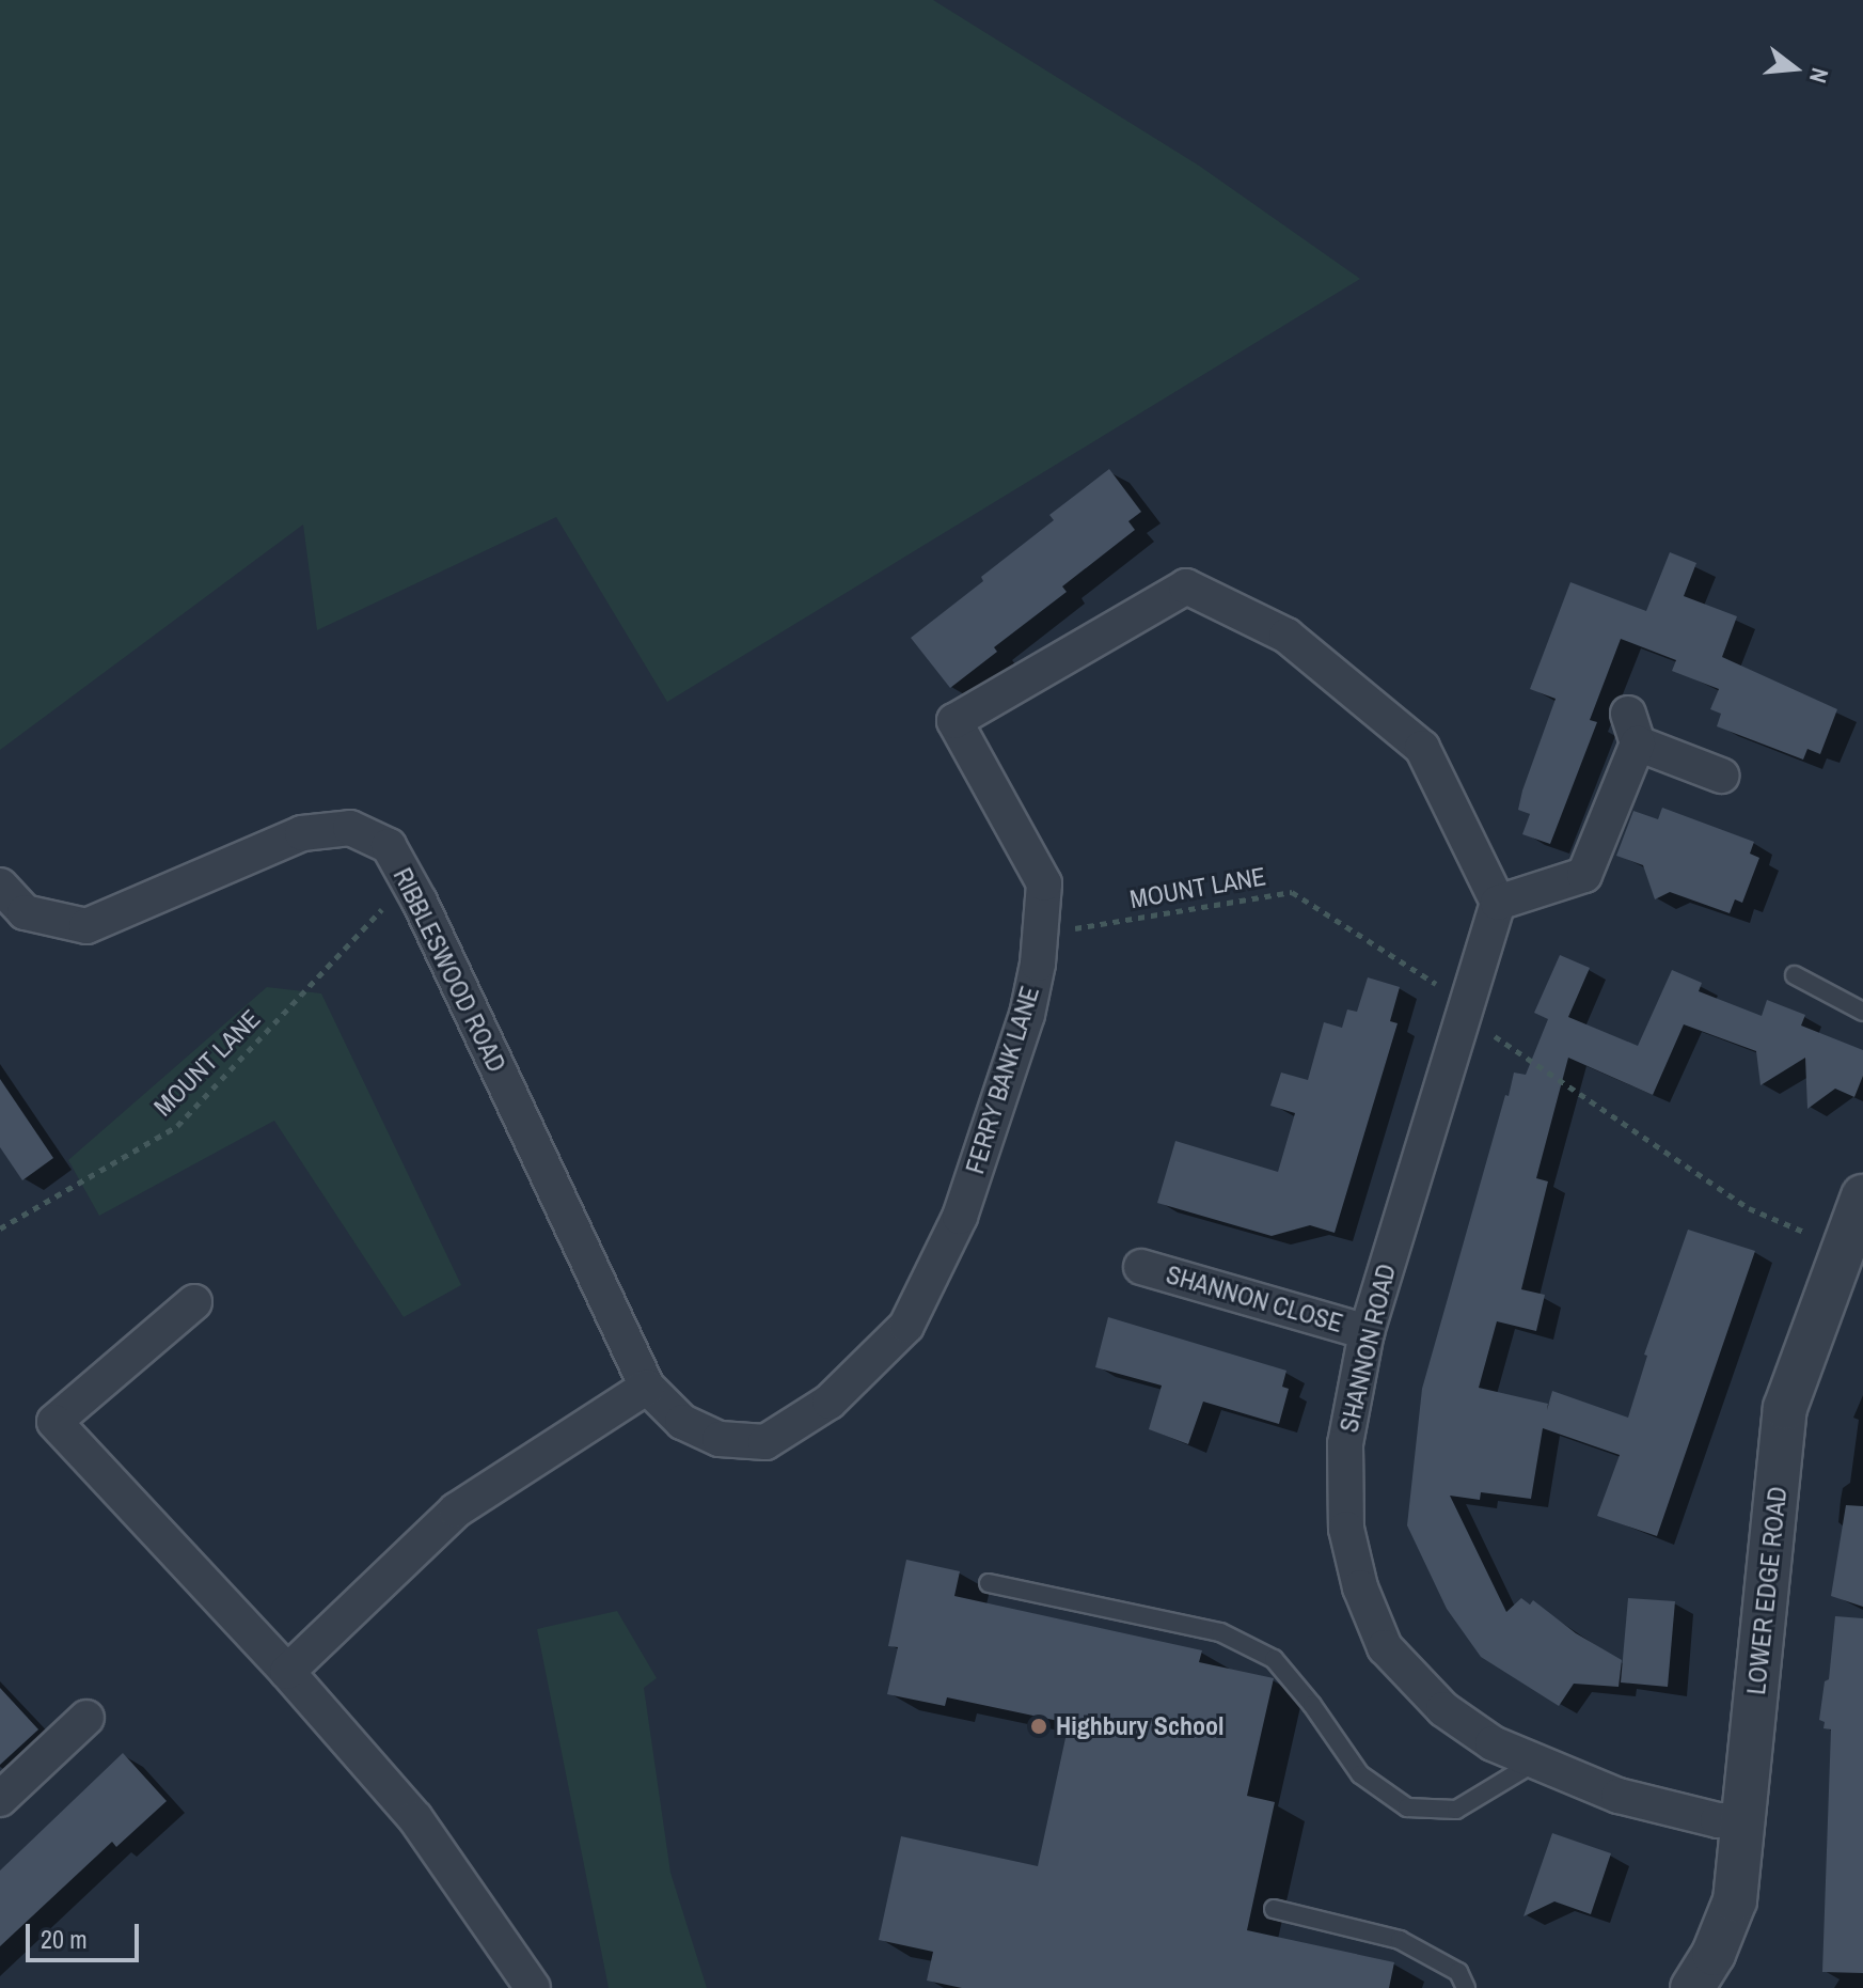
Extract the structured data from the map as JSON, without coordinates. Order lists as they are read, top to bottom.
{
  "streets": {
    "street": [
      "RIBBLESWOOD ROAD",
      "FERRY BANK LANE",
      "SHANNON CLOSE",
      "SHANNON ROAD",
      "LOWER EDGE ROAD"
    ],
    "path": ["MOUNT LANE"]
  },
  "crossings": [
    ["MOUNT LANE", "RIBBLESWOOD ROAD"],
    ["MOUNT LANE", "FERRY BANK LANE"],
    ["MOUNT LANE", "SHANNON ROAD"],
    ["MOUNT LANE", "LOWER EDGE ROAD"],
    ["RIBBLESWOOD ROAD", "FERRY BANK LANE"],
    ["FERRY BANK LANE", "SHANNON ROAD"],
    ["SHANNON CLOSE", "SHANNON ROAD"],
    ["SHANNON ROAD", "LOWER EDGE ROAD"]
  ],
  "places": ["Highbury School"],
  "scale_bar": "20 m",
  "north": "right"
}
